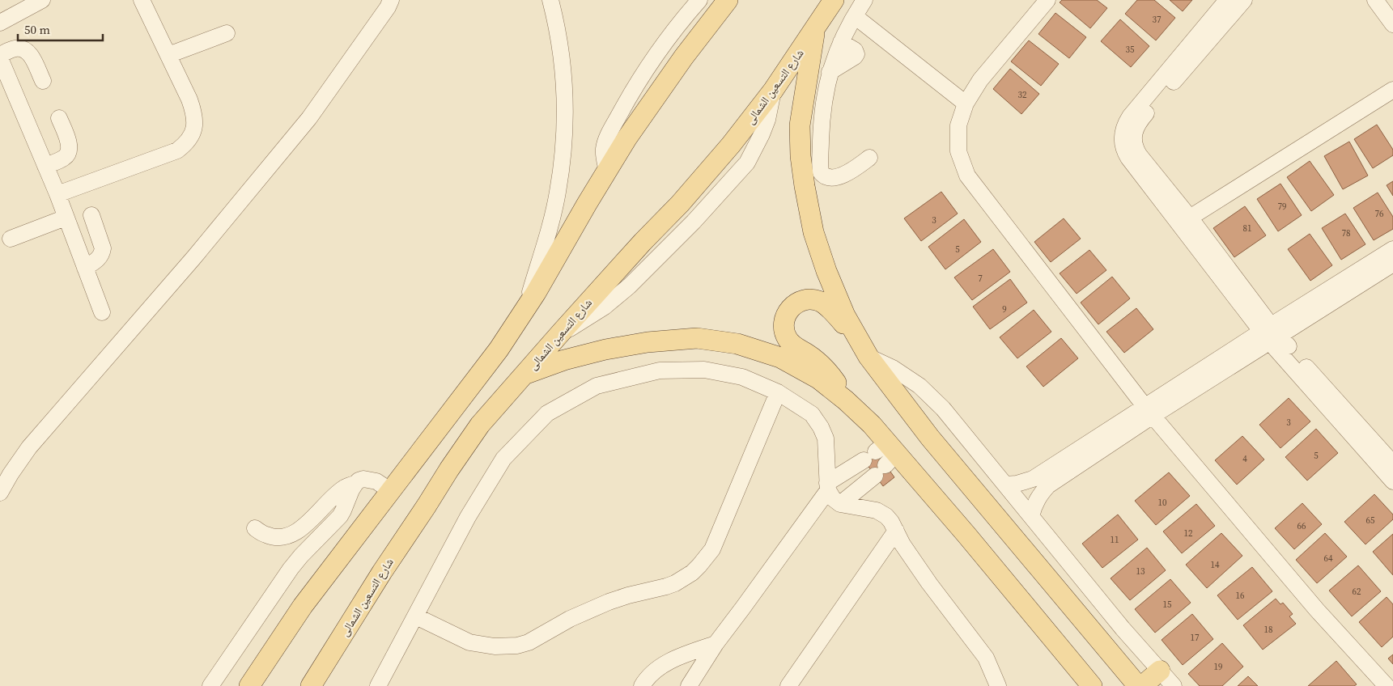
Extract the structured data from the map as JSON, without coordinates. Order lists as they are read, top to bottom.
{
  "streets": {
    "main road": ["شارع التسعين الشمالى"]
  },
  "house_numbers": [
    "37",
    "35",
    "32",
    "79",
    "76",
    "3",
    "81",
    "78",
    "5",
    "7",
    "9",
    "3",
    "5",
    "4",
    "10",
    "65",
    "66",
    "12",
    "11",
    "64",
    "14",
    "13",
    "62",
    "16",
    "15",
    "18",
    "17",
    "19"
  ],
  "scale_bar": "50 m"
}
